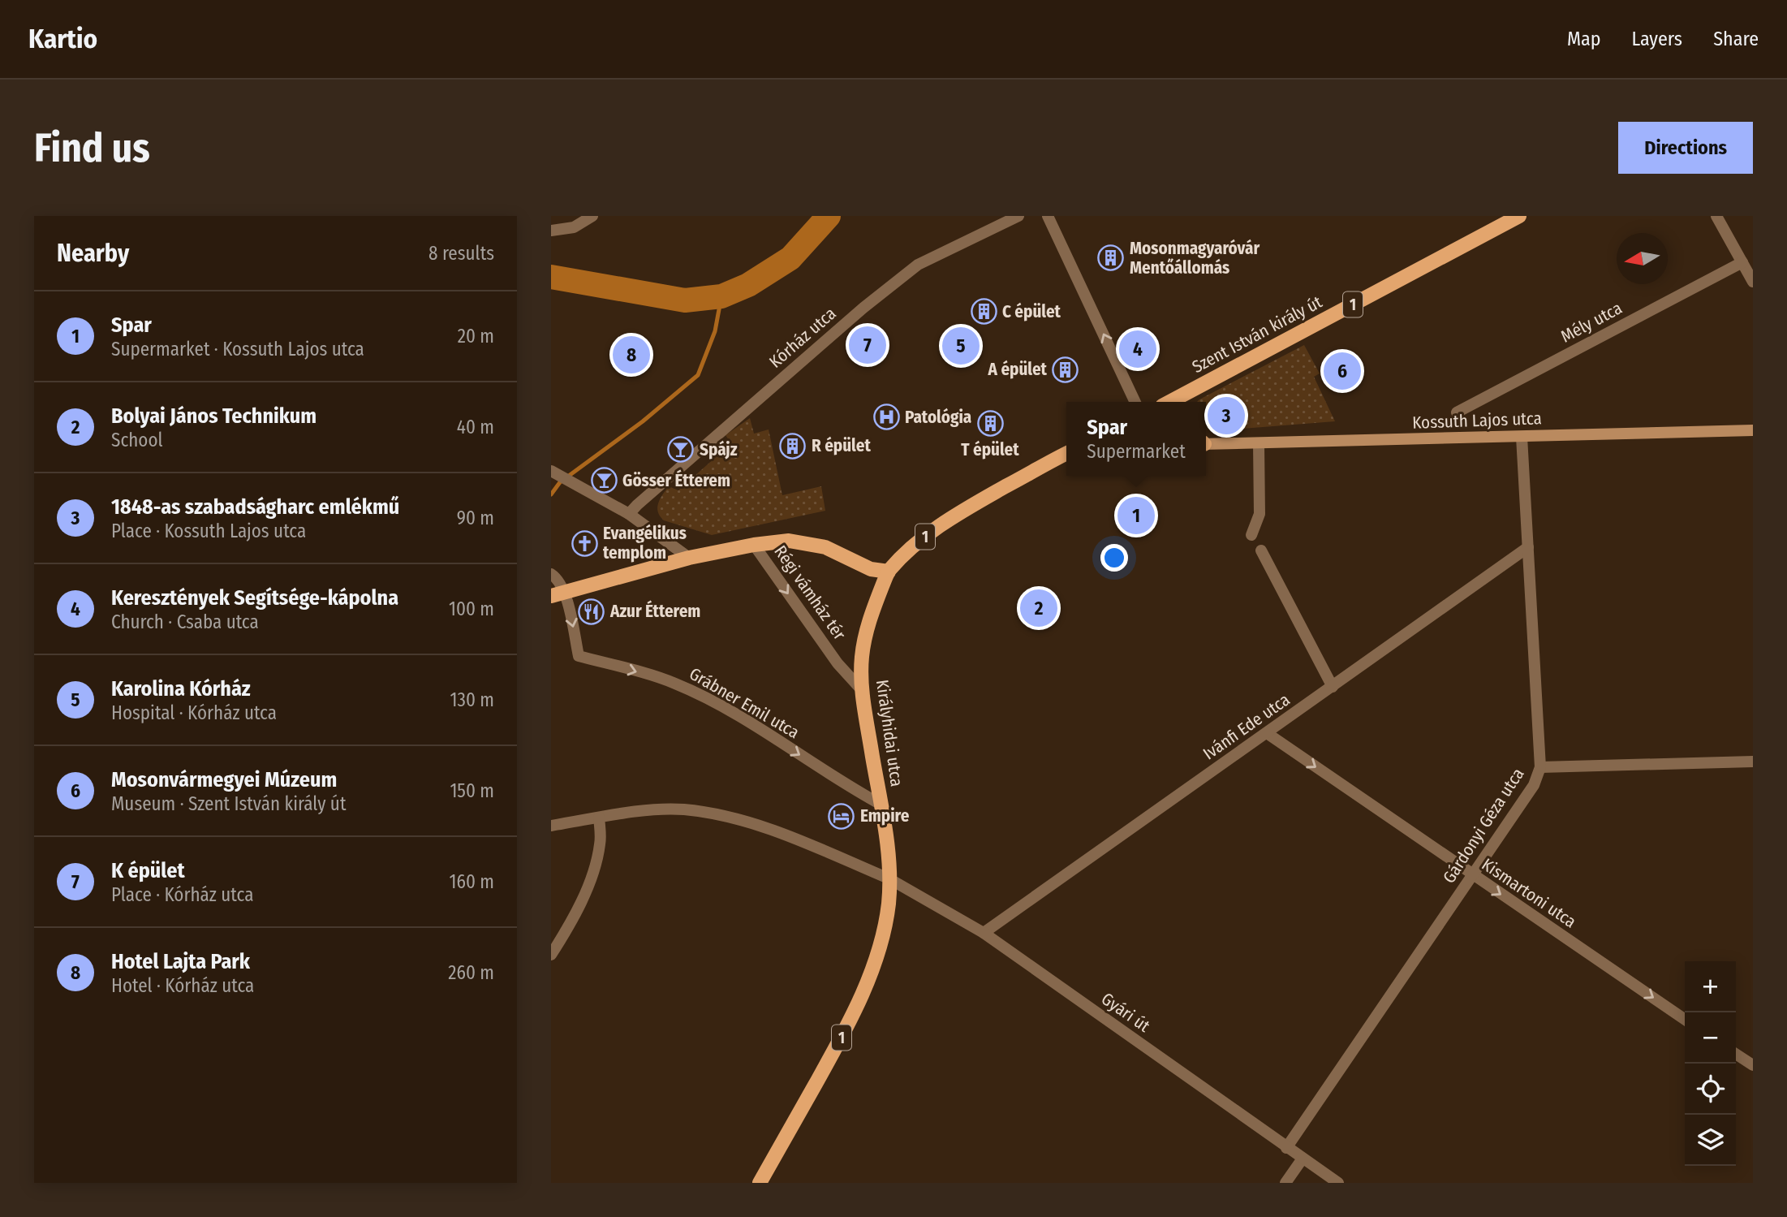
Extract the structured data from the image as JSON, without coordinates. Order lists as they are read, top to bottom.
{
  "streets": {
    "main road": [
      "1",
      "Szent István király út",
      "Kossuth Lajos utca",
      "Régi vámház tér",
      "Királyhidai utca"
    ],
    "street": [
      "Mély utca",
      "Kórház utca",
      "Grábner Emil utca",
      "Ivánfi Ede utca",
      "Gárdonyi Géza utca",
      "Kismartoni utca",
      "Gyári út"
    ]
  },
  "crossings": [
    ["Kossuth Lajos utca", "Gárdonyi Géza utca"],
    ["Régi vámház tér", "Királyhidai utca"],
    ["Grábner Emil utca", "Királyhidai utca"],
    ["Ivánfi Ede utca", "Gárdonyi Géza utca"],
    ["Ivánfi Ede utca", "Kismartoni utca"],
    ["Ivánfi Ede utca", "Gyári út"],
    ["Királyhidai utca", "Gyári út"],
    ["Gárdonyi Géza utca", "Kismartoni utca"],
    ["Gárdonyi Géza utca", "Gyári út"]
  ],
  "one_way": ["Régi vámház tér", "Grábner Emil utca", "Kismartoni utca"],
  "places": {
    "building": [
      "Mosonmagyaróvár Mentőállomás",
      "C épület",
      "A épület",
      "T épület",
      "R épület"
    ],
    "hospital": ["Patológia"],
    "bar": ["Spájz", "Gösser Étterem"],
    "church": ["Evangélikus templom"],
    "restaurant": ["Azur Étterem"],
    "hotel": ["Empire"]
  },
  "north": "left",
  "page": {
    "header": "Kartio",
    "nav": ["Map", "Layers", "Share"],
    "buttons": "Directions",
    "title": "Find us",
    "heading": ["Nearby", "8 results"],
    "list": [
      {
        "mark": "1",
        "name": "Spar",
        "note": "Supermarket · Kossuth Lajos utca",
        "value": "20 m"
      },
      {
        "mark": "2",
        "name": "Bolyai János Technikum",
        "note": "School",
        "value": "40 m"
      },
      {
        "mark": "3",
        "name": "1848-as szabadságharc emlékmű",
        "note": "Place · Kossuth Lajos utca",
        "value": "90 m"
      },
      {
        "mark": "4",
        "name": "Keresztények Segítsége-kápolna",
        "note": "Church · Csaba utca",
        "value": "100 m"
      },
      {
        "mark": "5",
        "name": "Karolina Kórház",
        "note": "Hospital · Kórház utca",
        "value": "130 m"
      },
      {
        "mark": "6",
        "name": "Mosonvármegyei Múzeum",
        "note": "Museum · Szent István király út",
        "value": "150 m"
      },
      {
        "mark": "7",
        "name": "K épület",
        "note": "Place · Kórház utca",
        "value": "160 m"
      },
      {
        "mark": "8",
        "name": "Hotel Lajta Park",
        "note": "Hotel · Kórház utca",
        "value": "260 m"
      }
    ],
    "pins": [
      "7",
      "5",
      "4",
      "8",
      "6",
      "3",
      "1",
      "2"
    ],
    "popup": ["Spar", "Supermarket"],
    "map_buttons": ["+", "−"]
  }
}
